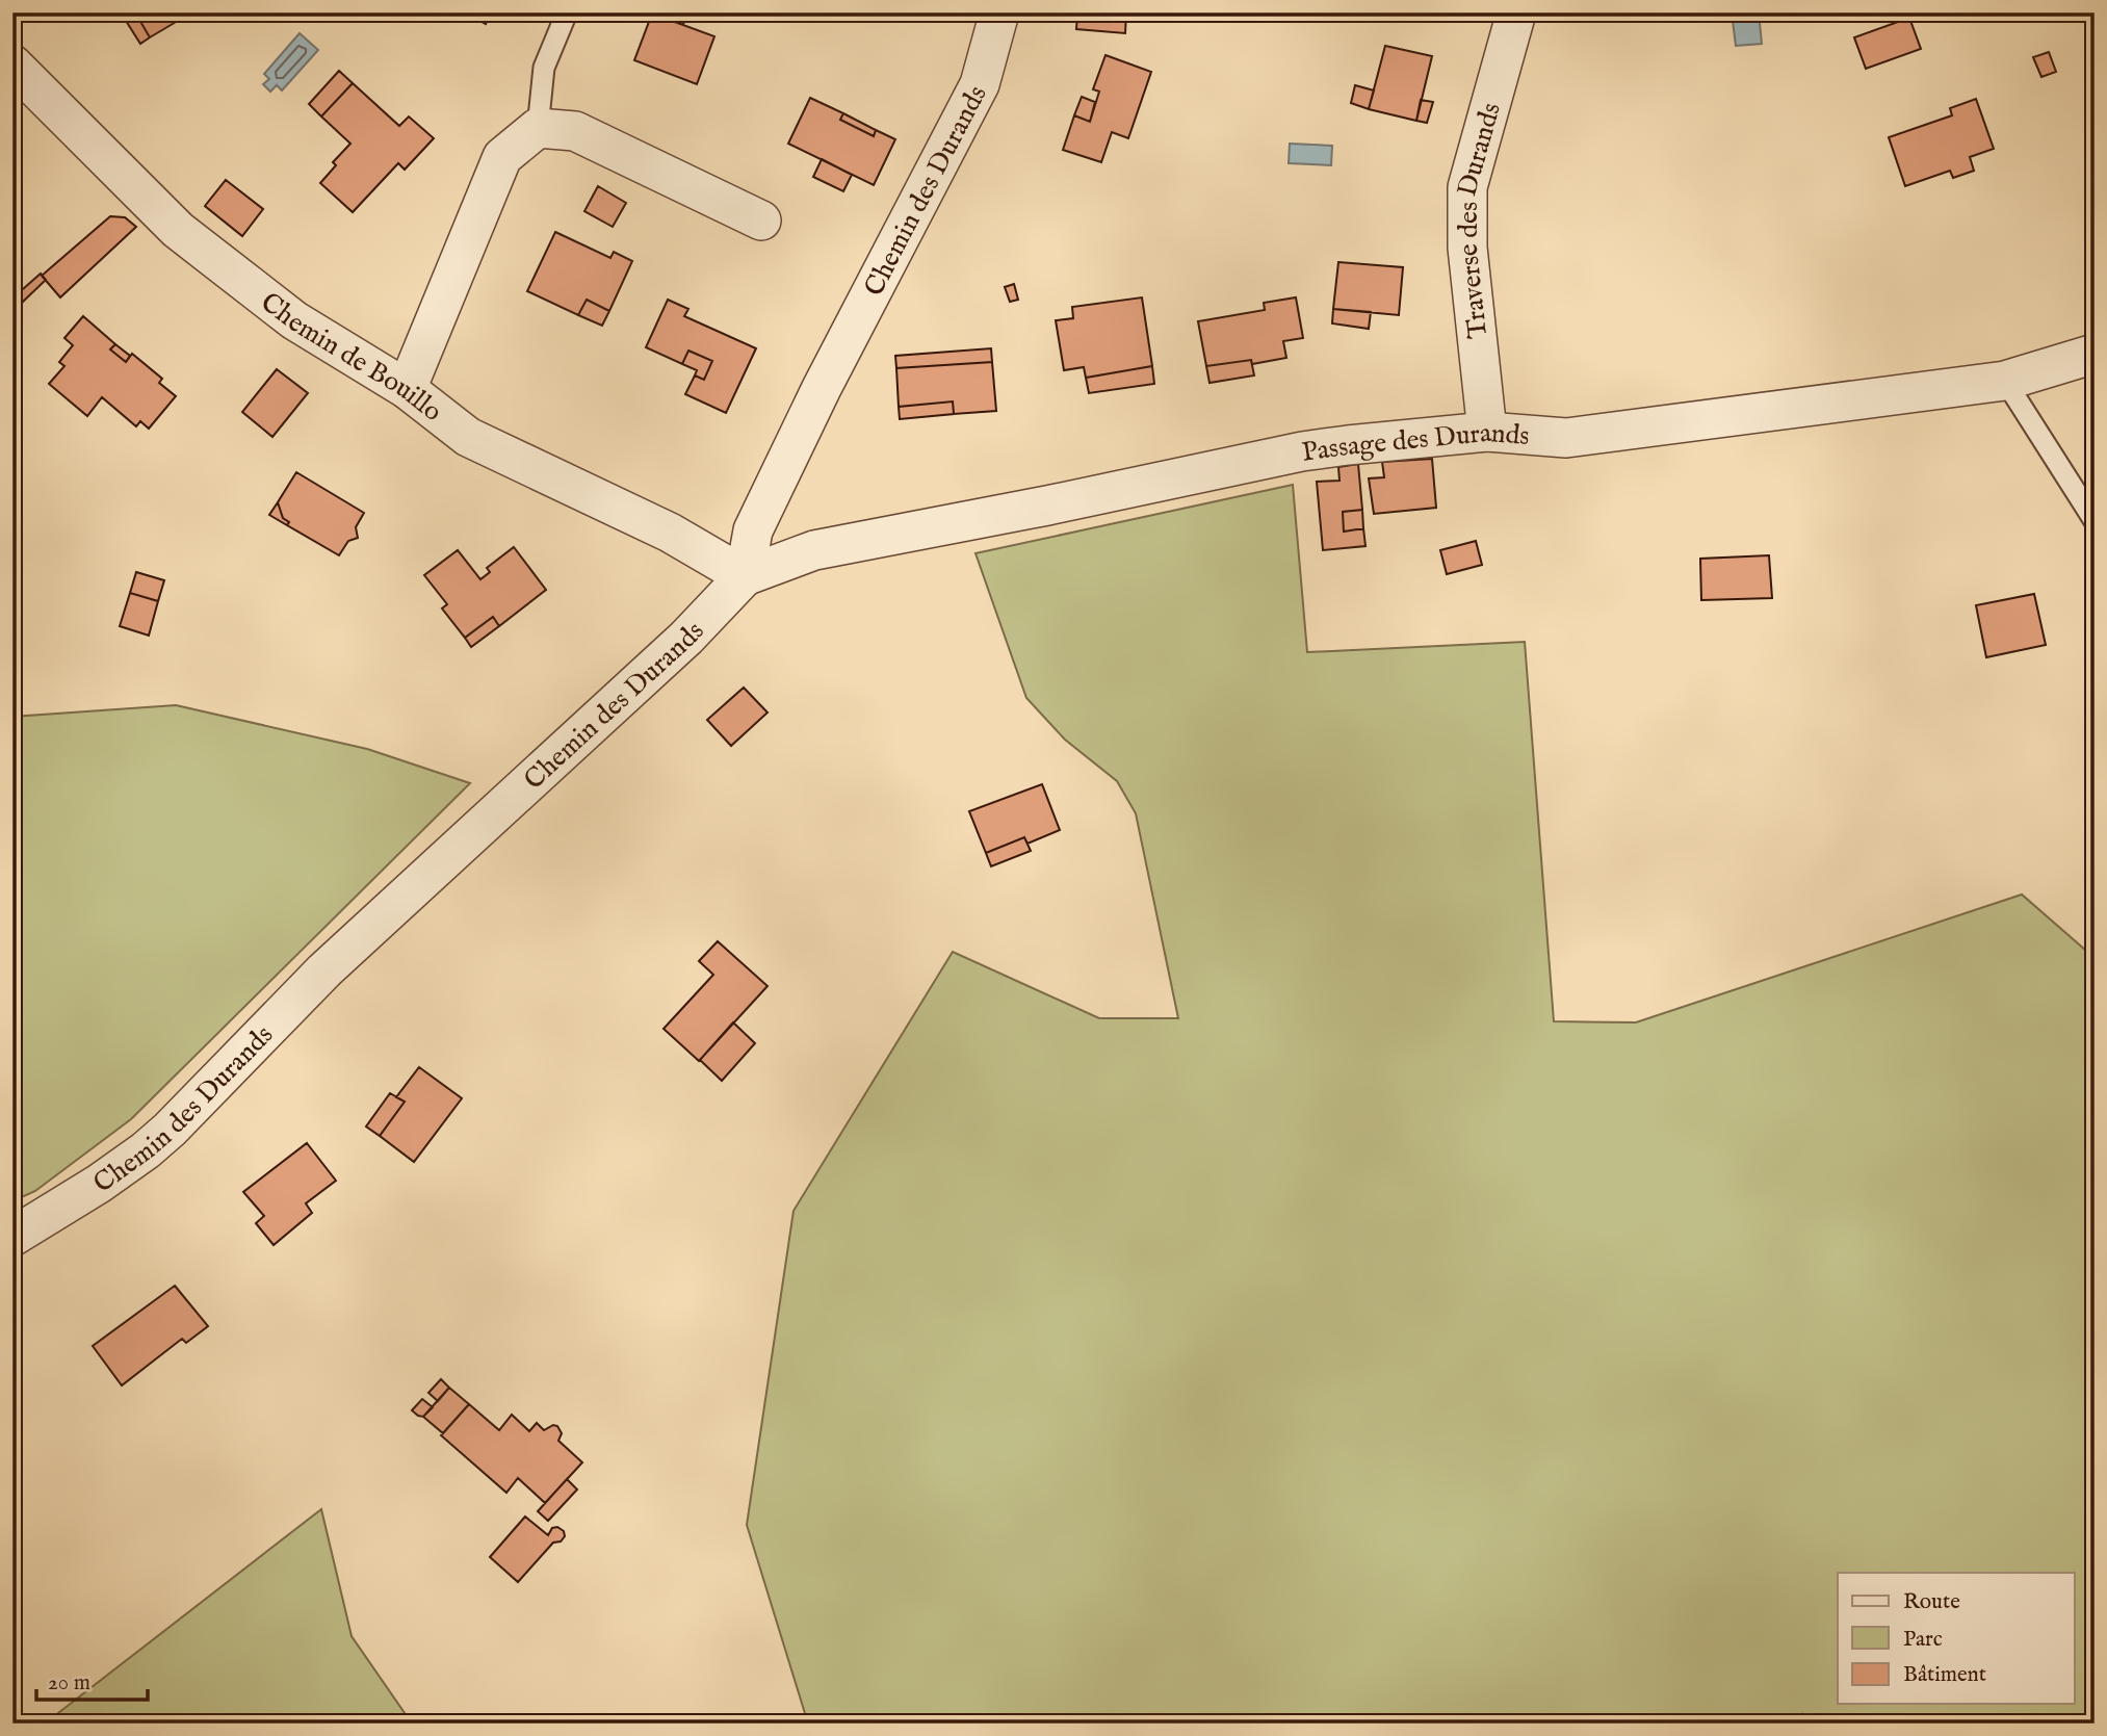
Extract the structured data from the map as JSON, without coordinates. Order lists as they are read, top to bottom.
{
  "streets": {
    "street": [
      "Chemin des Durands",
      "Traverse des Durands",
      "Chemin de Bouillo",
      "Passage des Durands"
    ]
  },
  "crossings": [
    ["Chemin des Durands", "Chemin de Bouillo"],
    ["Chemin des Durands", "Passage des Durands"],
    ["Traverse des Durands", "Passage des Durands"],
    ["Chemin de Bouillo", "Passage des Durands"]
  ],
  "legend": ["Route", "Parc", "Bâtiment"],
  "scale_bar": "20 m"
}
